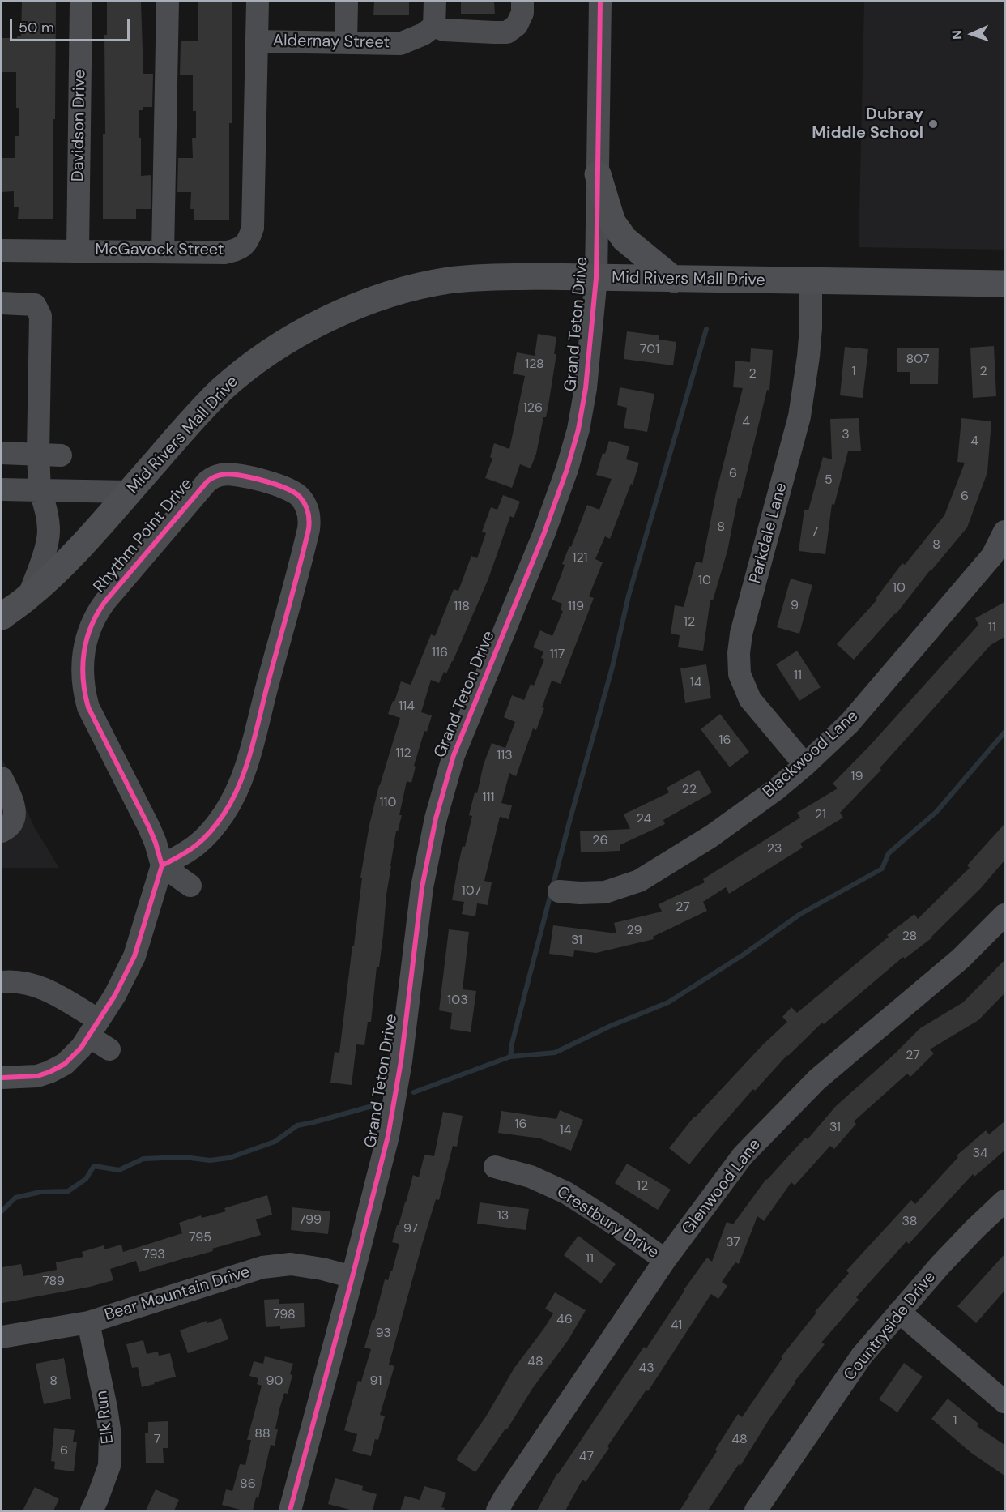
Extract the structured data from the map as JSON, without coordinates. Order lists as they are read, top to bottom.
{
  "streets": {
    "main road": ["Mid Rivers Mall Drive"],
    "street": [
      "Aldernay Street",
      "Davidson Drive",
      "McGavock Street",
      "Grand Teton Drive",
      "Parkdale Lane",
      "Rhythm Point Drive",
      "Blackwood Lane",
      "Glenwood Lane",
      "Crestbury Drive",
      "Bear Mountain Drive",
      "Countryside Drive",
      "Elk Run"
    ]
  },
  "crossings": [
    ["Aldernay Street", "McGavock Street"],
    ["Davidson Drive", "McGavock Street"],
    ["Mid Rivers Mall Drive", "Grand Teton Drive"],
    ["Mid Rivers Mall Drive", "Parkdale Lane"],
    ["Grand Teton Drive", "Bear Mountain Drive"],
    ["Parkdale Lane", "Blackwood Lane"],
    ["Glenwood Lane", "Crestbury Drive"],
    ["Bear Mountain Drive", "Elk Run"]
  ],
  "places": ["Dubray Middle School"],
  "house_numbers": [
    "701",
    "807",
    "128",
    "1",
    "2",
    "2",
    "126",
    "4",
    "3",
    "4",
    "6",
    "5",
    "6",
    "8",
    "7",
    "8",
    "121",
    "10",
    "10",
    "9",
    "118",
    "119",
    "12",
    "11",
    "116",
    "117",
    "11",
    "14",
    "114",
    "16",
    "112",
    "113",
    "19",
    "22",
    "111",
    "110",
    "21",
    "24",
    "26",
    "23",
    "107",
    "27",
    "29",
    "28",
    "31",
    "103",
    "27",
    "16",
    "31",
    "14",
    "34",
    "12",
    "13",
    "799",
    "38",
    "97",
    "795",
    "37",
    "793",
    "11",
    "789",
    "798",
    "46",
    "41",
    "93",
    "48",
    "43",
    "8",
    "90",
    "91",
    "1",
    "88",
    "7",
    "48",
    "6",
    "47",
    "86"
  ],
  "scale_bar": "50 m",
  "north": "left"
}
